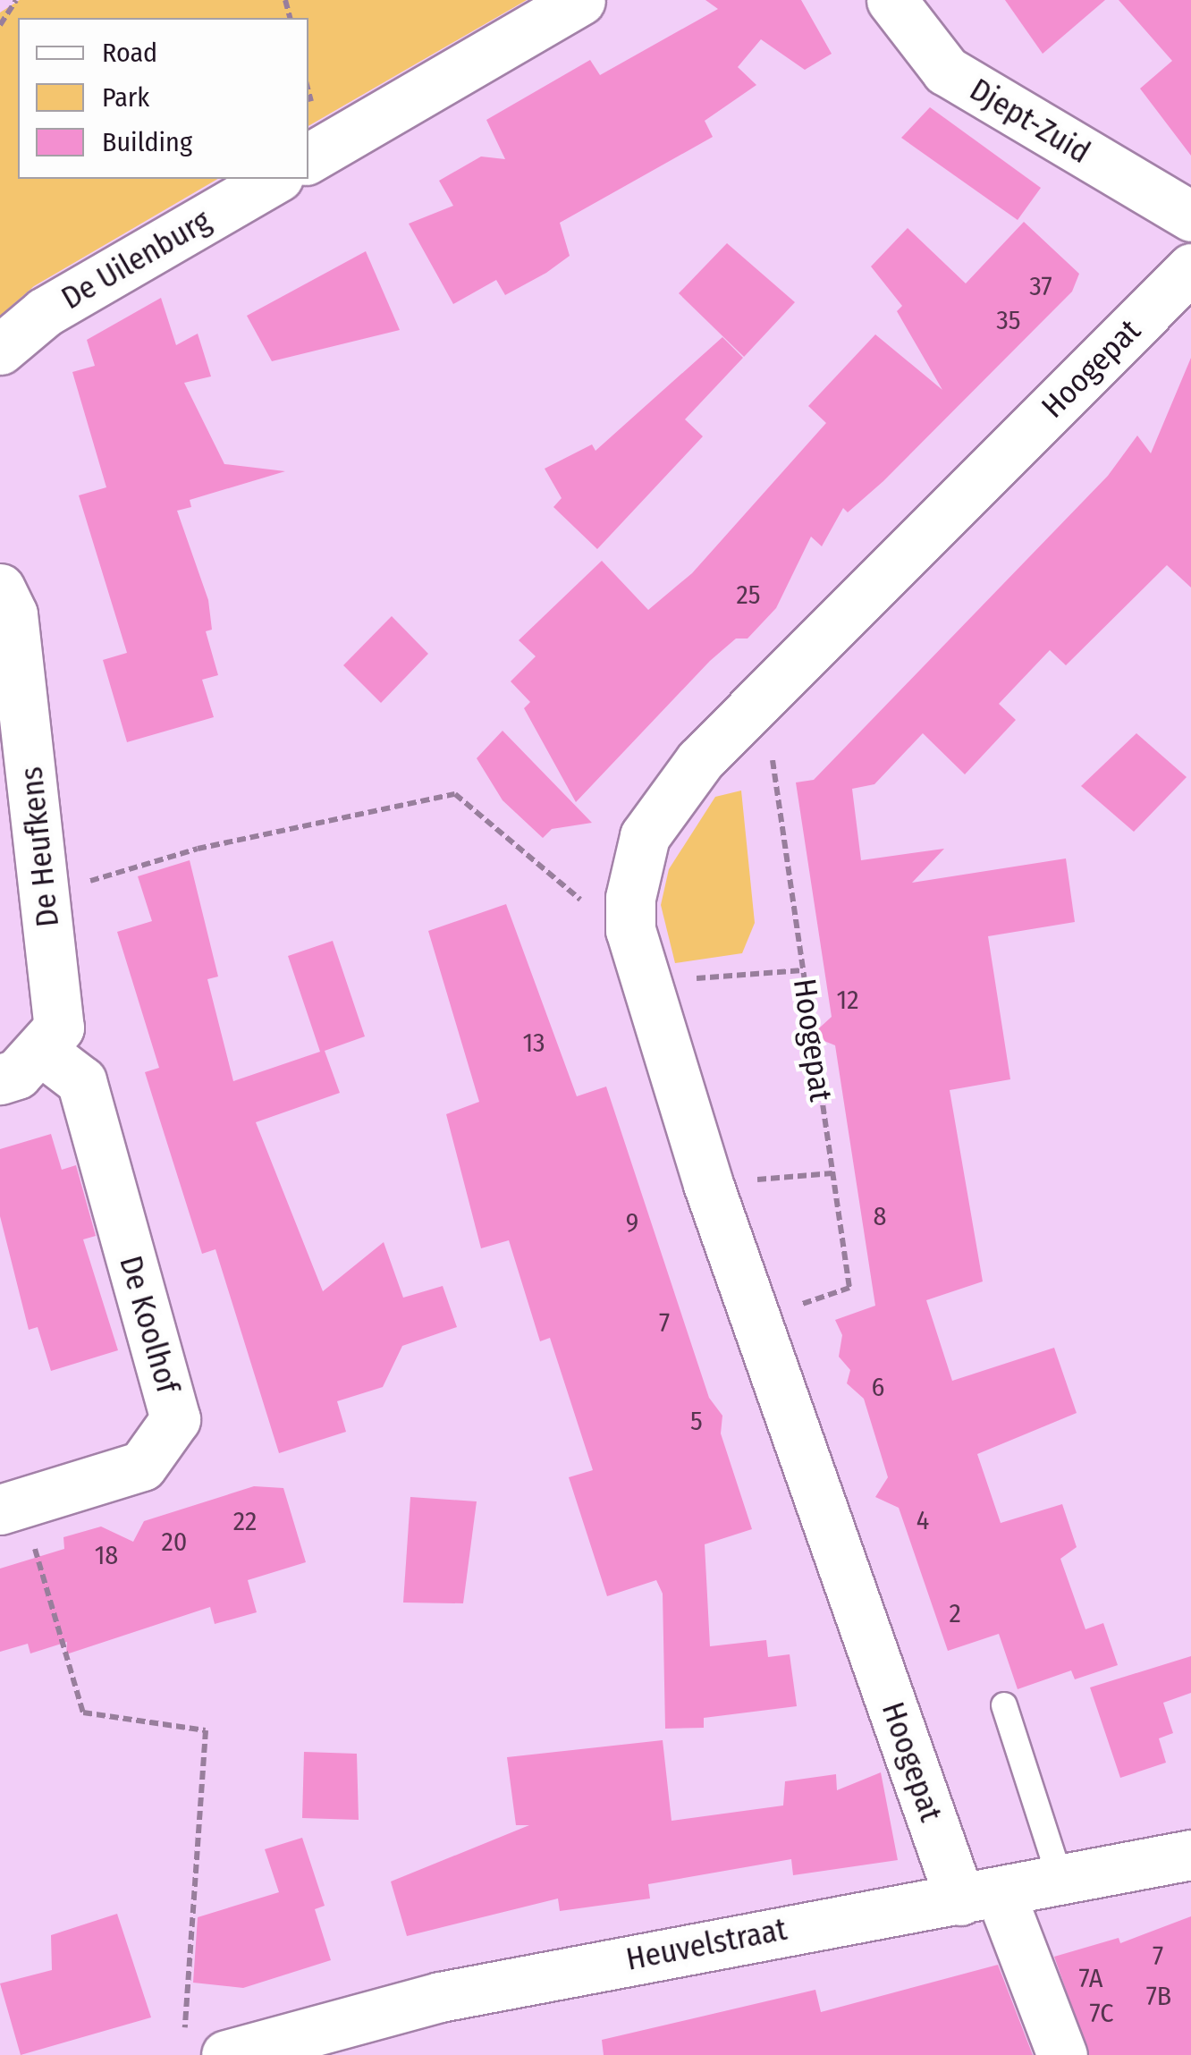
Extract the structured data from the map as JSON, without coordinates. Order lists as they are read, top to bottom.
{
  "streets": {
    "street": [
      "Djept-Zuid",
      "De Uilenburg",
      "Hoogepat",
      "De Heufkens",
      "De Koolhof",
      "Heuvelstraat"
    ]
  },
  "crossings": [
    ["Hoogepat", "Heuvelstraat"],
    ["De Heufkens", "De Koolhof"]
  ],
  "house_numbers": [
    "37",
    "35",
    "25",
    "12",
    "13",
    "8",
    "9",
    "7",
    "6",
    "5",
    "4",
    "22",
    "20",
    "18",
    "2",
    "7",
    "7A",
    "7B",
    "7C"
  ],
  "legend": ["Road", "Park", "Building"]
}
